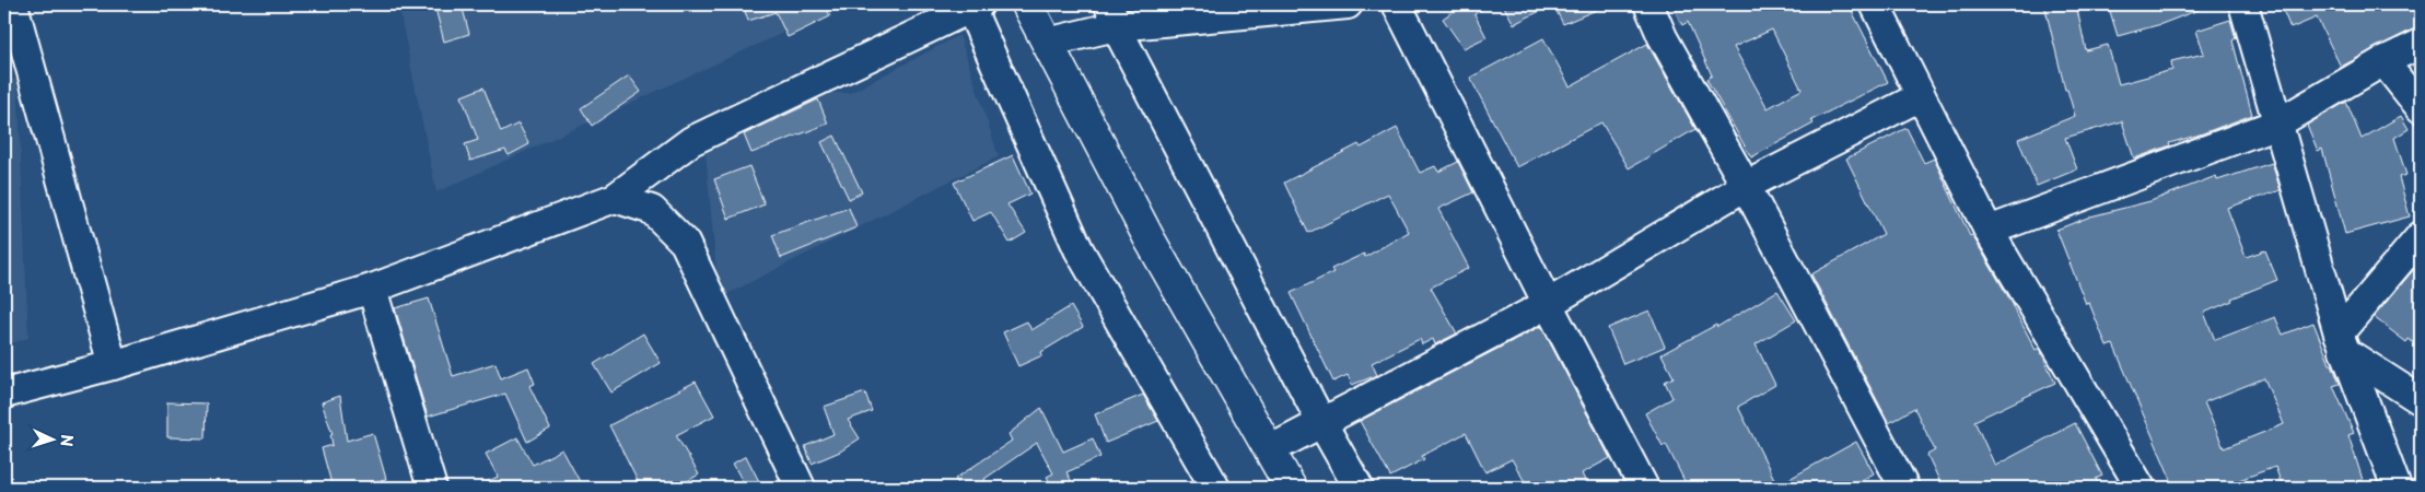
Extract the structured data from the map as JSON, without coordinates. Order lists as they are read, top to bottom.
{
  "north": "right"
}
